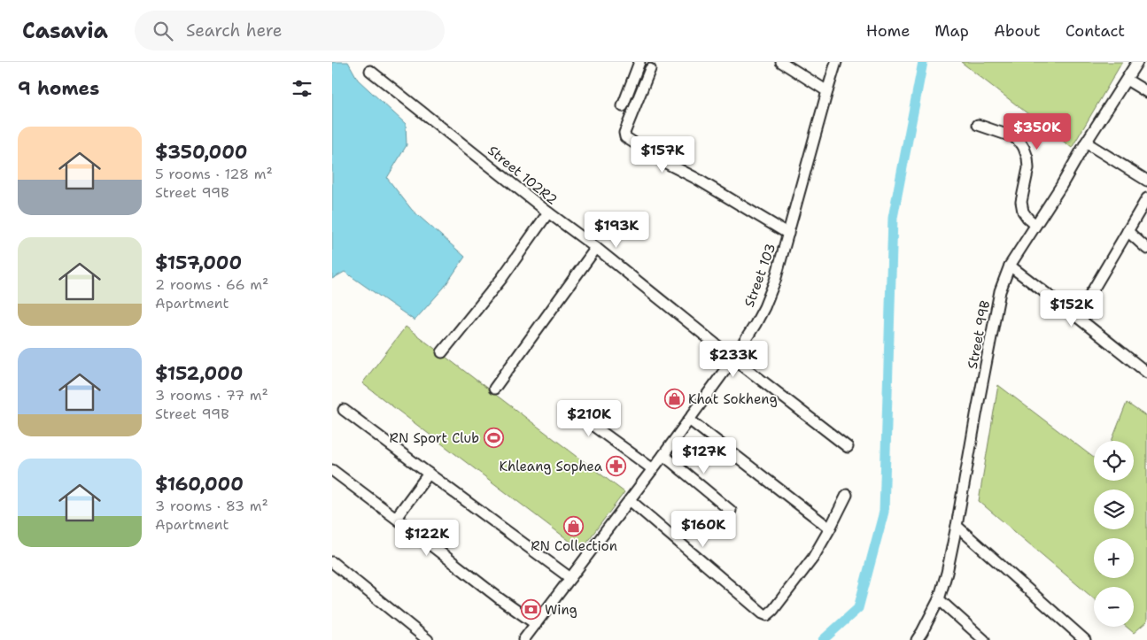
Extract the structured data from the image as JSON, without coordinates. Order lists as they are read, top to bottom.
{
  "streets": {
    "street": ["Street 102R2", "Street 103", "Street 99B"]
  },
  "crossings": [
    ["Street 102R2", "Street 103"]
  ],
  "places": {
    "shop": ["Khat Sokheng", "RN Collection"],
    "sports": ["RN Sport Club"],
    "pharmacy": ["Khleang Sophea"],
    "bank": ["Wing"]
  },
  "page": {
    "header": "Casavia",
    "search": "Search here",
    "nav": [
      "Home",
      "Map",
      "About",
      "Contact"
    ],
    "heading": "9 homes",
    "price": [
      "$350K",
      "$157K",
      "$193K",
      "$152K",
      "$233K",
      "$210K",
      "$127K",
      "$160K",
      "$122K"
    ],
    "list": [
      {
        "name": "$350,000",
        "note": "5 rooms · 128 m² · Street 99B"
      },
      {
        "name": "$157,000",
        "note": "2 rooms · 66 m² · Apartment"
      },
      {
        "name": "$152,000",
        "note": "3 rooms · 77 m² · Street 99B"
      },
      {
        "name": "$160,000",
        "note": "3 rooms · 83 m² · Apartment"
      }
    ],
    "map_buttons": ["+", "−"]
  }
}
